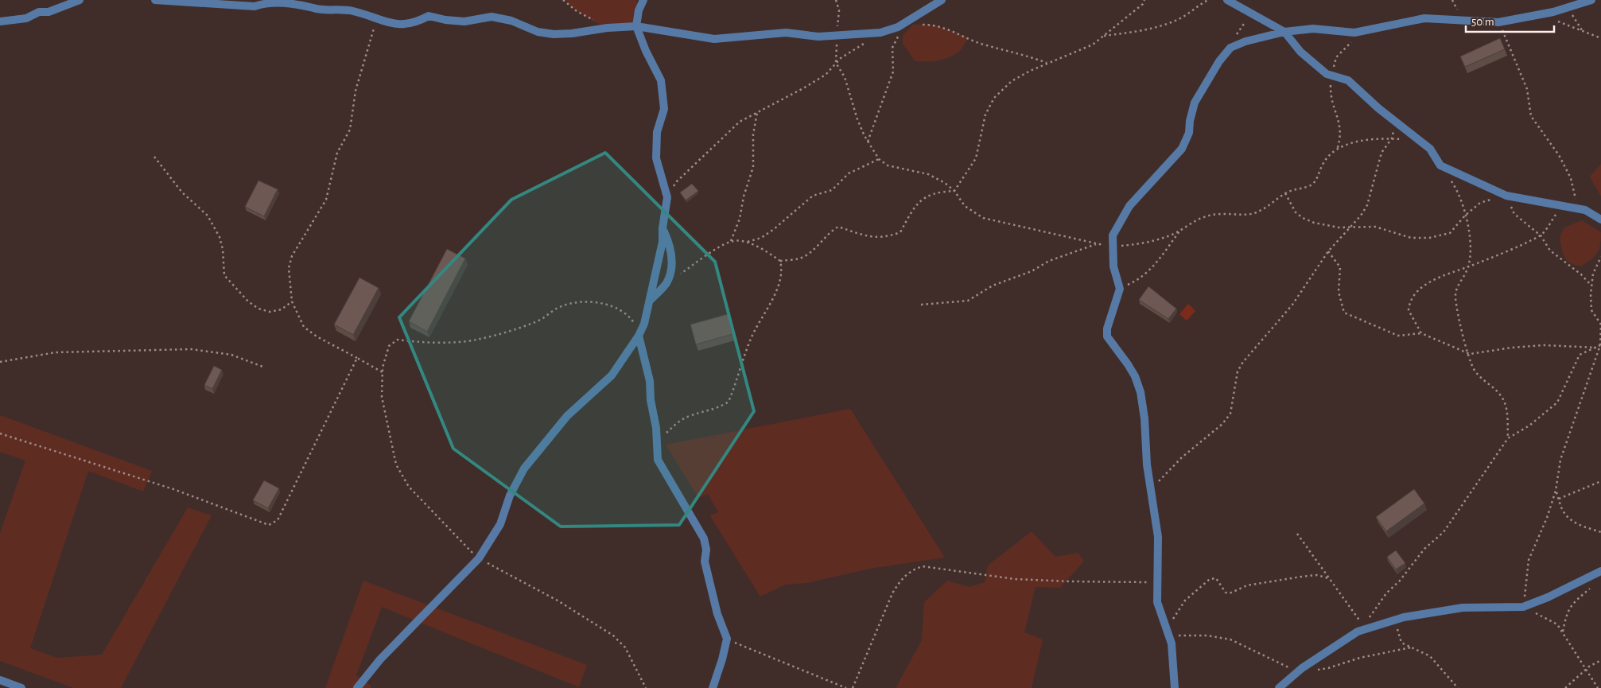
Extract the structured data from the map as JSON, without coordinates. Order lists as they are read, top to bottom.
{
  "scale_bar": "50 m"
}
